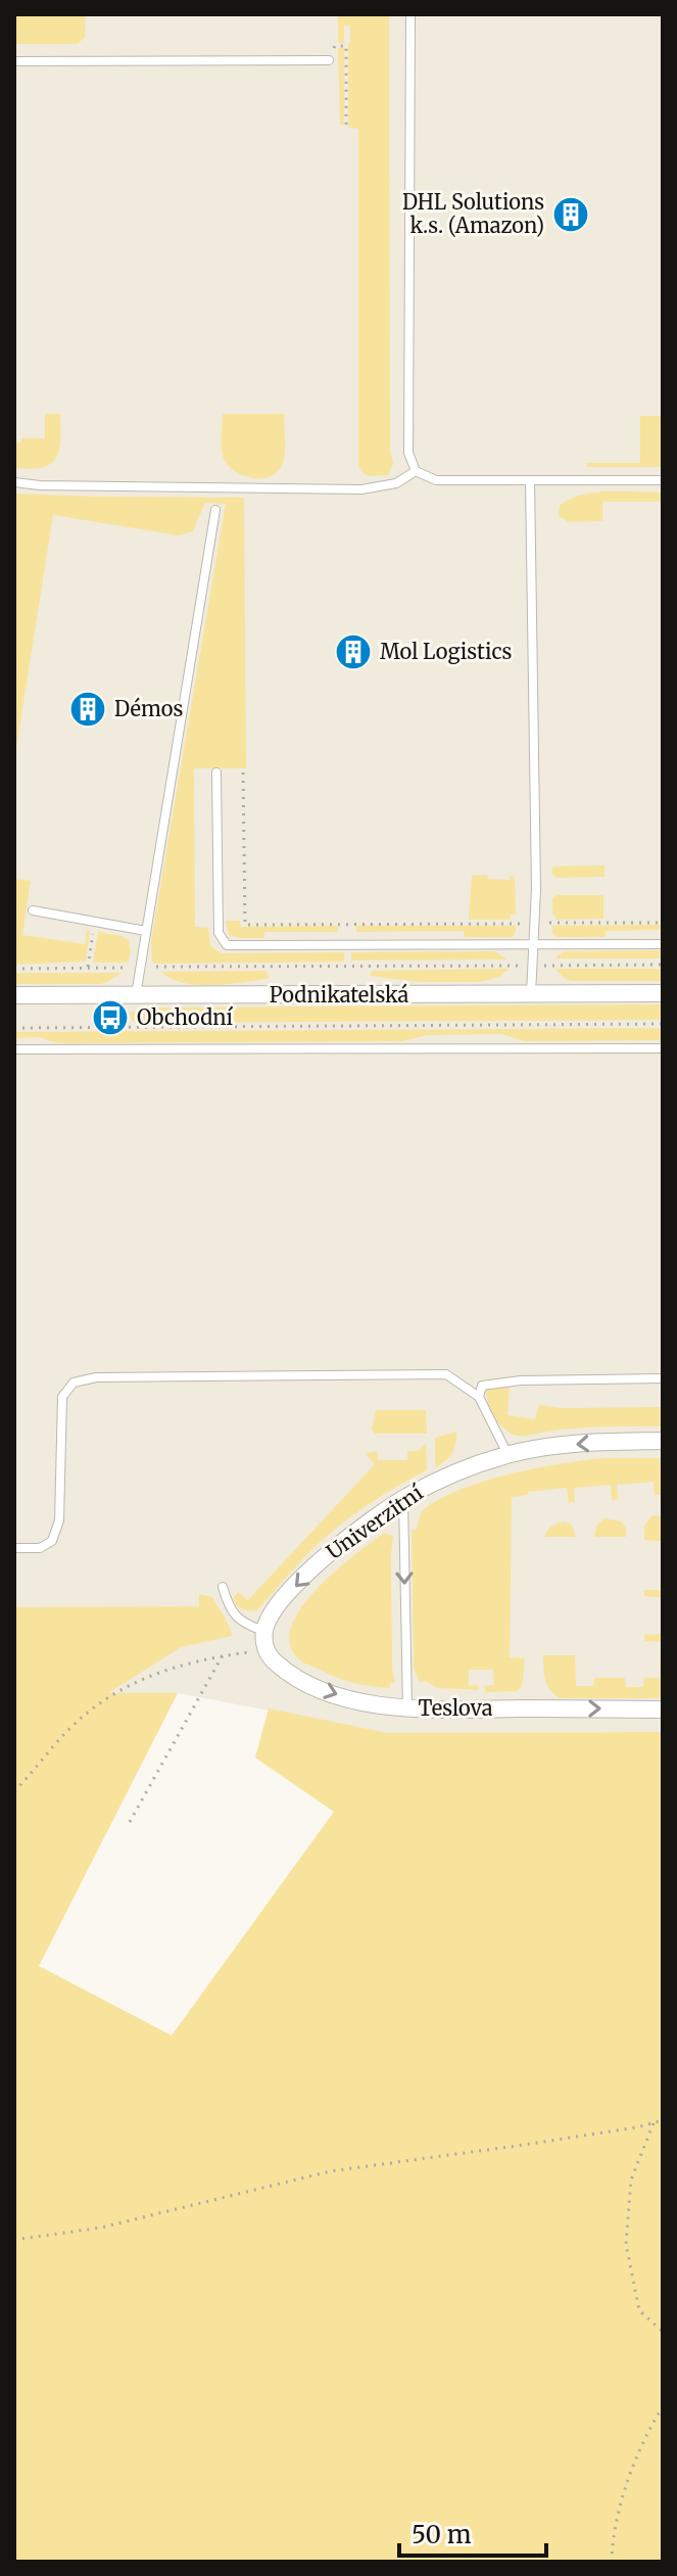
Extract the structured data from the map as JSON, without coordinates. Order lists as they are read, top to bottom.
{
  "streets": {
    "street": ["Podnikatelská", "Univerzitní", "Teslova"]
  },
  "one_way": ["Univerzitní", "Teslova"],
  "places": {
    "building": ["DHL Solutions k.s. (Amazon)", "Mol Logistics", "Démos"],
    "bus stop": ["Obchodní"]
  },
  "scale_bar": "50 m"
}
